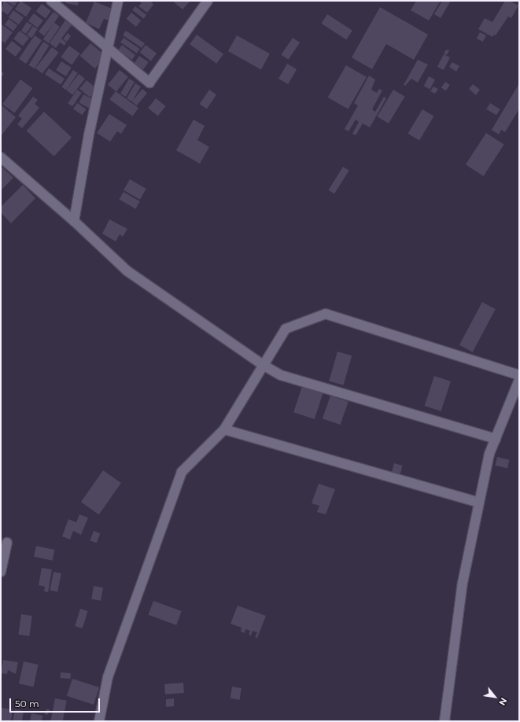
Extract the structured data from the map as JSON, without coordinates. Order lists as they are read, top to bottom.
{
  "scale_bar": "50 m",
  "north": "bottom right"
}
